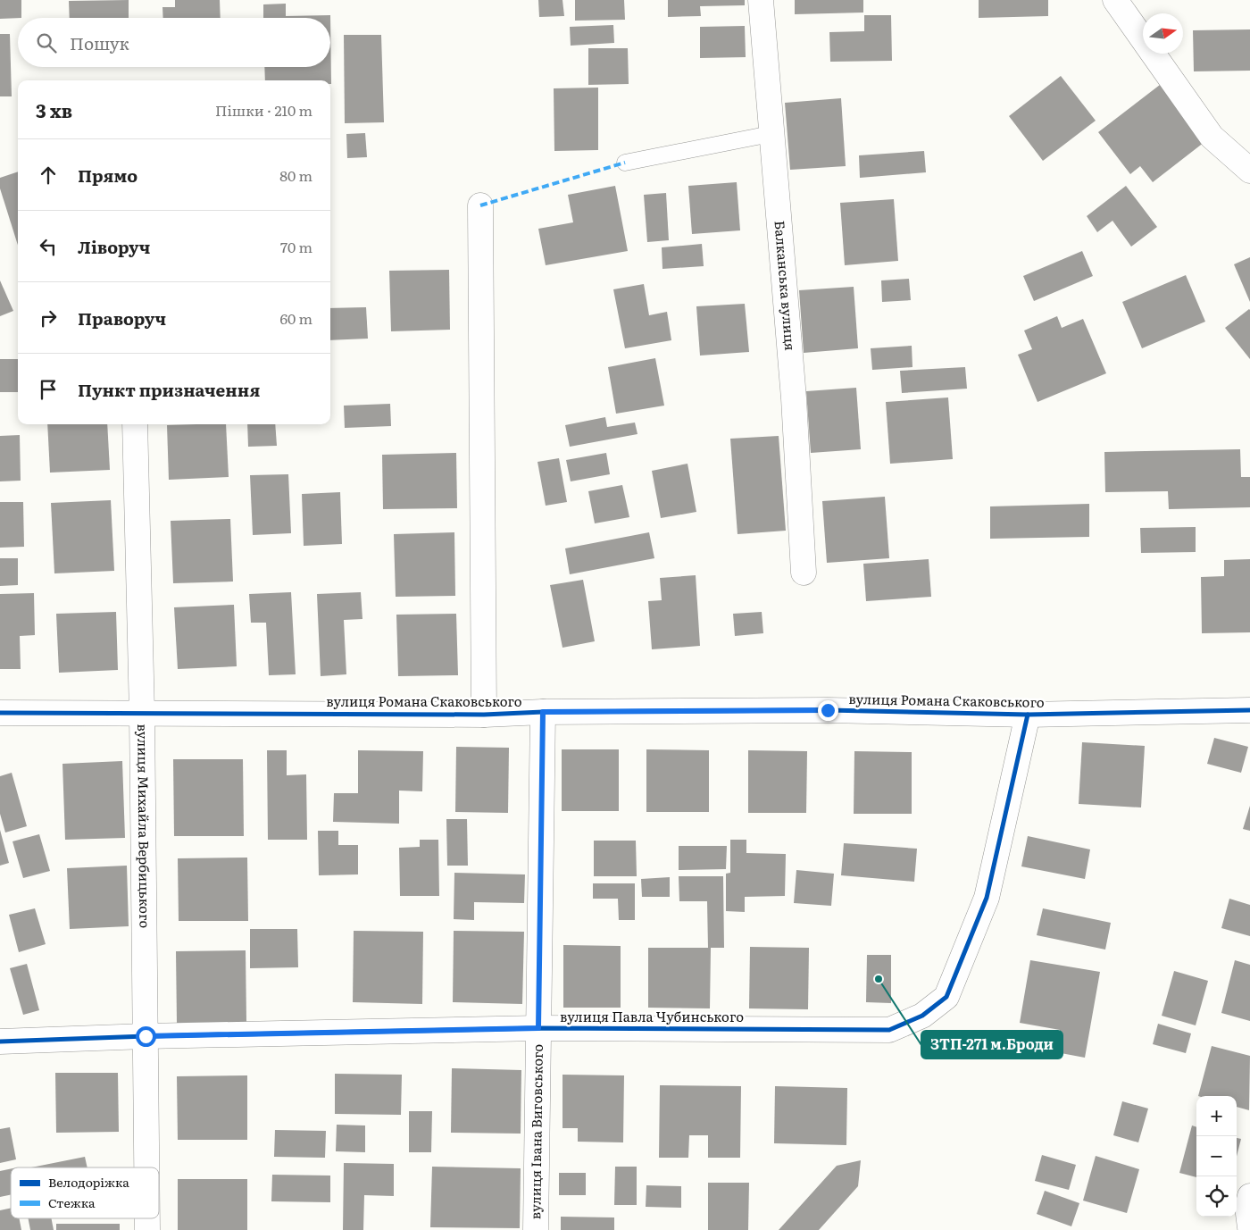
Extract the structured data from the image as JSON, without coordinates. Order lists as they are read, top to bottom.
{
  "streets": {
    "street": [
      "Балканська вулиця",
      "вулиця Романа Скаковського",
      "вулиця Михайла Вербицького",
      "вулиця Павла Чубинського",
      "вулиця Івана Виговського"
    ]
  },
  "crossings": [
    ["вулиця Романа Скаковського", "вулиця Михайла Вербицького"],
    ["вулиця Романа Скаковського", "вулиця Павла Чубинського"],
    ["вулиця Романа Скаковського", "вулиця Івана Виговського"],
    ["вулиця Михайла Вербицького", "вулиця Павла Чубинського"],
    ["вулиця Павла Чубинського", "вулиця Івана Виговського"]
  ],
  "places": ["ЗТП-271 м.Броди"],
  "legend": ["Велодоріжка", "Стежка"],
  "north": "right",
  "page": {
    "search": "Пошук",
    "heading": ["3 хв", "Пішки · 210 m"],
    "list": [
      ["Прямо", "80 m"],
      ["Ліворуч", "70 m"],
      ["Праворуч", "60 m"],
      "Пункт призначення"
    ],
    "map_buttons": ["+", "−"]
  }
}
